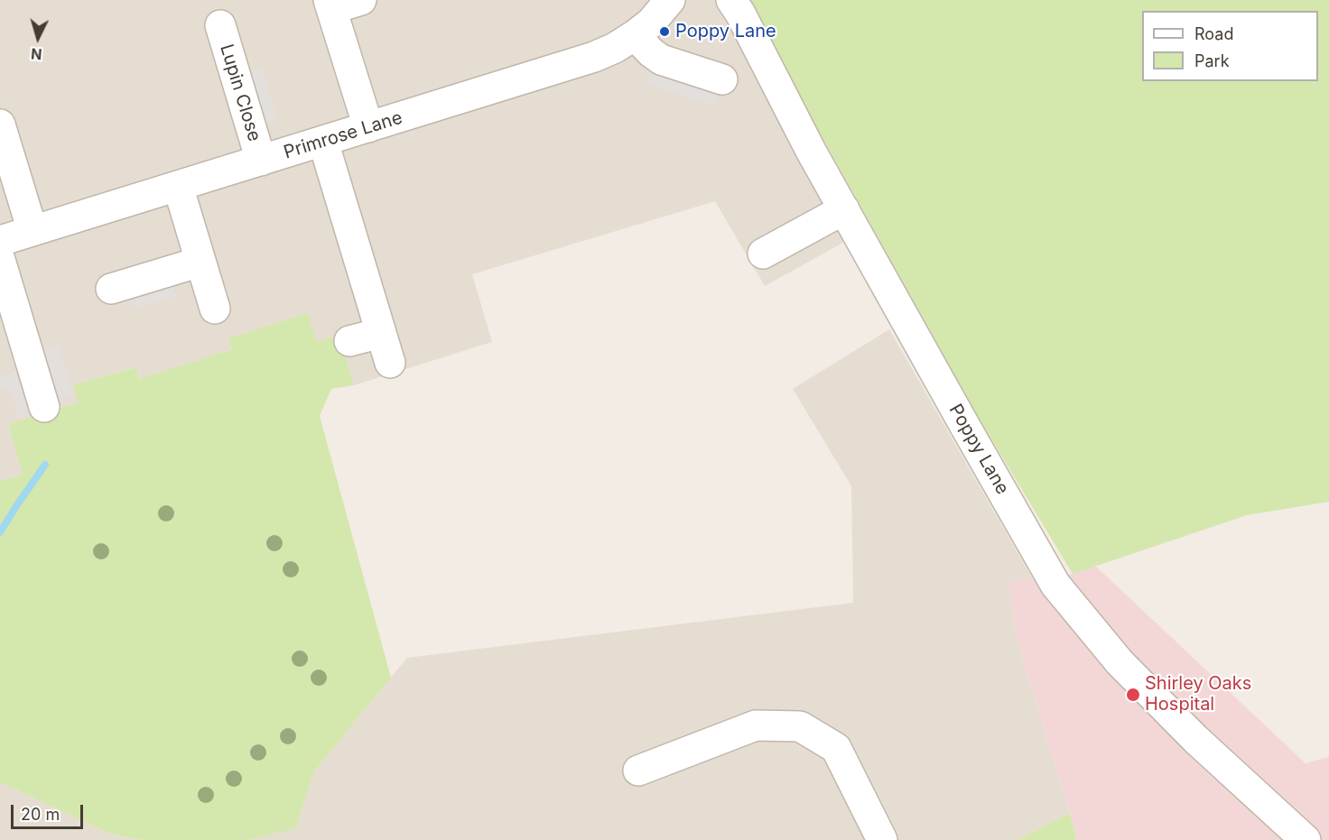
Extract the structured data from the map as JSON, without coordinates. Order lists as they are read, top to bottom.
{
  "streets": {
    "street": ["Lupin Close", "Primrose Lane", "Poppy Lane"]
  },
  "crossings": [
    ["Lupin Close", "Primrose Lane"]
  ],
  "places": ["Poppy Lane", "Shirley Oaks Hospital"],
  "legend": ["Road", "Park"],
  "scale_bar": "20 m",
  "north": "bottom"
}
